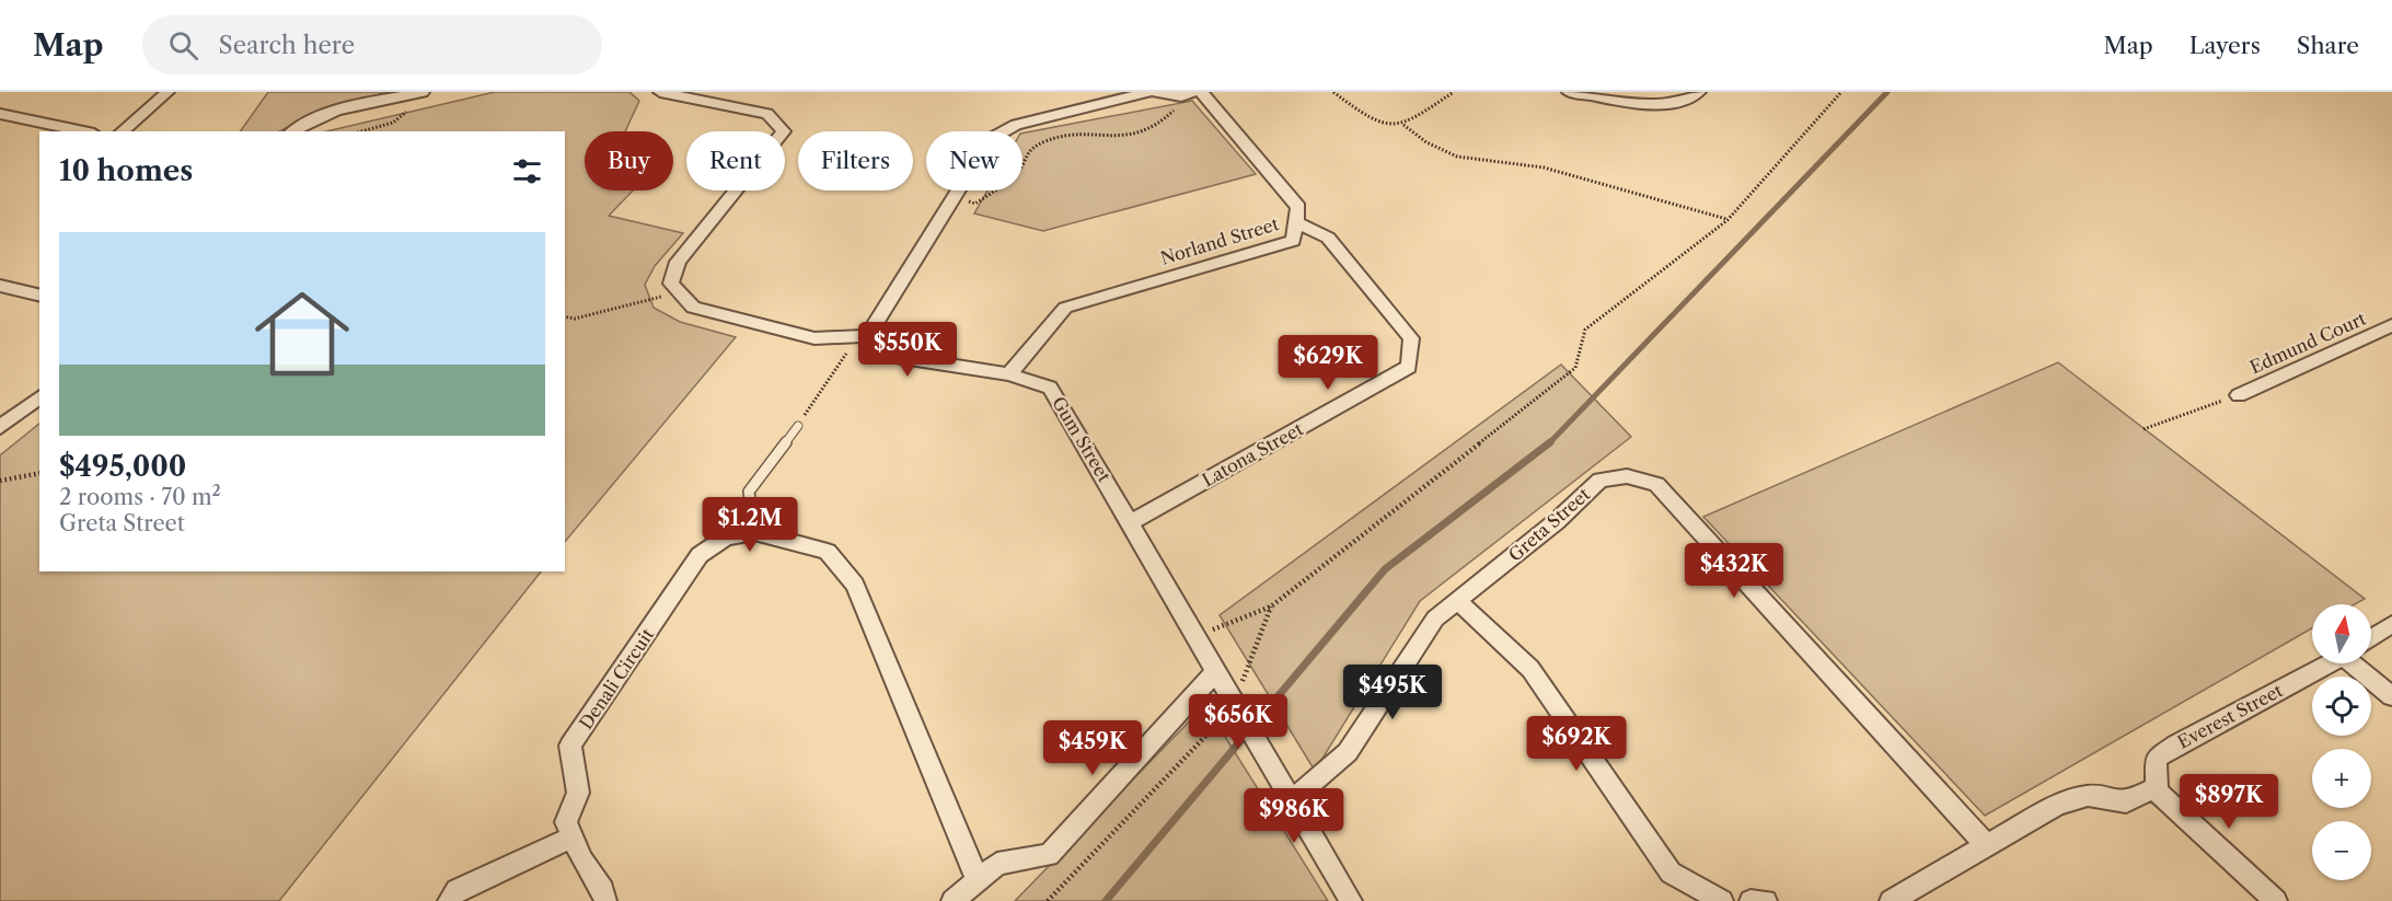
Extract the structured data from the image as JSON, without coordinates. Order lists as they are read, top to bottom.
{
  "streets": {
    "street": [
      "Norland Street",
      "Edmund Court",
      "Gum Street",
      "Latona Street",
      "Greta Street",
      "Denali Circuit",
      "Everest Street"
    ]
  },
  "crossings": [
    ["Norland Street", "Gum Street"],
    ["Norland Street", "Latona Street"],
    ["Gum Street", "Latona Street"],
    ["Gum Street", "Greta Street"]
  ],
  "north": "top",
  "page": {
    "header": "Map",
    "search": "Search here",
    "nav": ["Map", "Layers", "Share"],
    "chip": [
      "Buy",
      "Rent",
      "Filters",
      "New"
    ],
    "heading": "10 homes",
    "list": [
      {
        "name": "$495,000",
        "note": "2 rooms · 70 m² · Greta Street"
      }
    ],
    "price": [
      "$550K",
      "$629K",
      "$1.2M",
      "$432K",
      "$495K",
      "$656K",
      "$692K",
      "$459K",
      "$897K",
      "$986K"
    ],
    "map_buttons": ["+", "−"]
  }
}
